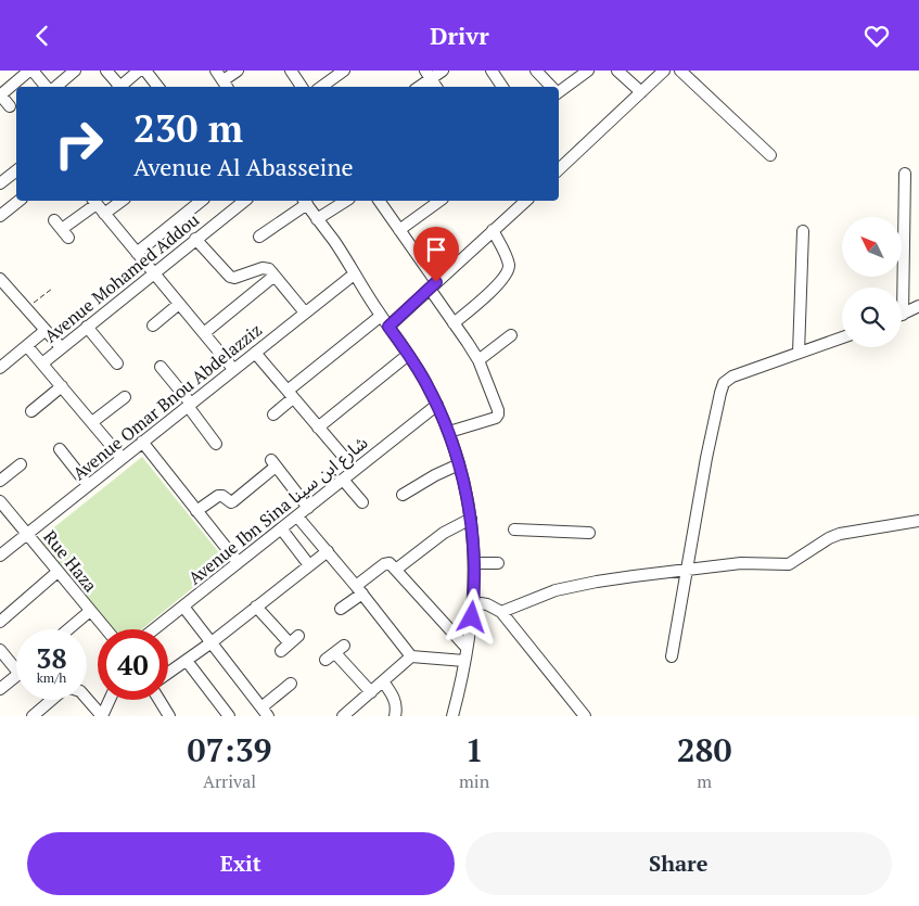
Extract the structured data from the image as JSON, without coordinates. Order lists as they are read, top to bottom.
{
  "streets": {
    "street": [
      "Avenue Mohamed Addou",
      "Avenue Omar Bnou Abdelazziz",
      "Avenue Ibn Sina شارع ابن سينا",
      "Rue Haza"
    ]
  },
  "crossings": [
    ["Avenue Omar Bnou Abdelazziz", "Rue Haza"]
  ],
  "north": "top left",
  "page": {
    "header": "Drivr",
    "turn": ["230 m", "Avenue Al Abasseine"],
    "speed": "38 km/h",
    "limit": "40",
    "eta": [
      "07:39",
      "Arrival",
      "1",
      "min",
      "280",
      "m"
    ],
    "buttons": ["Exit", "Share"]
  }
}
